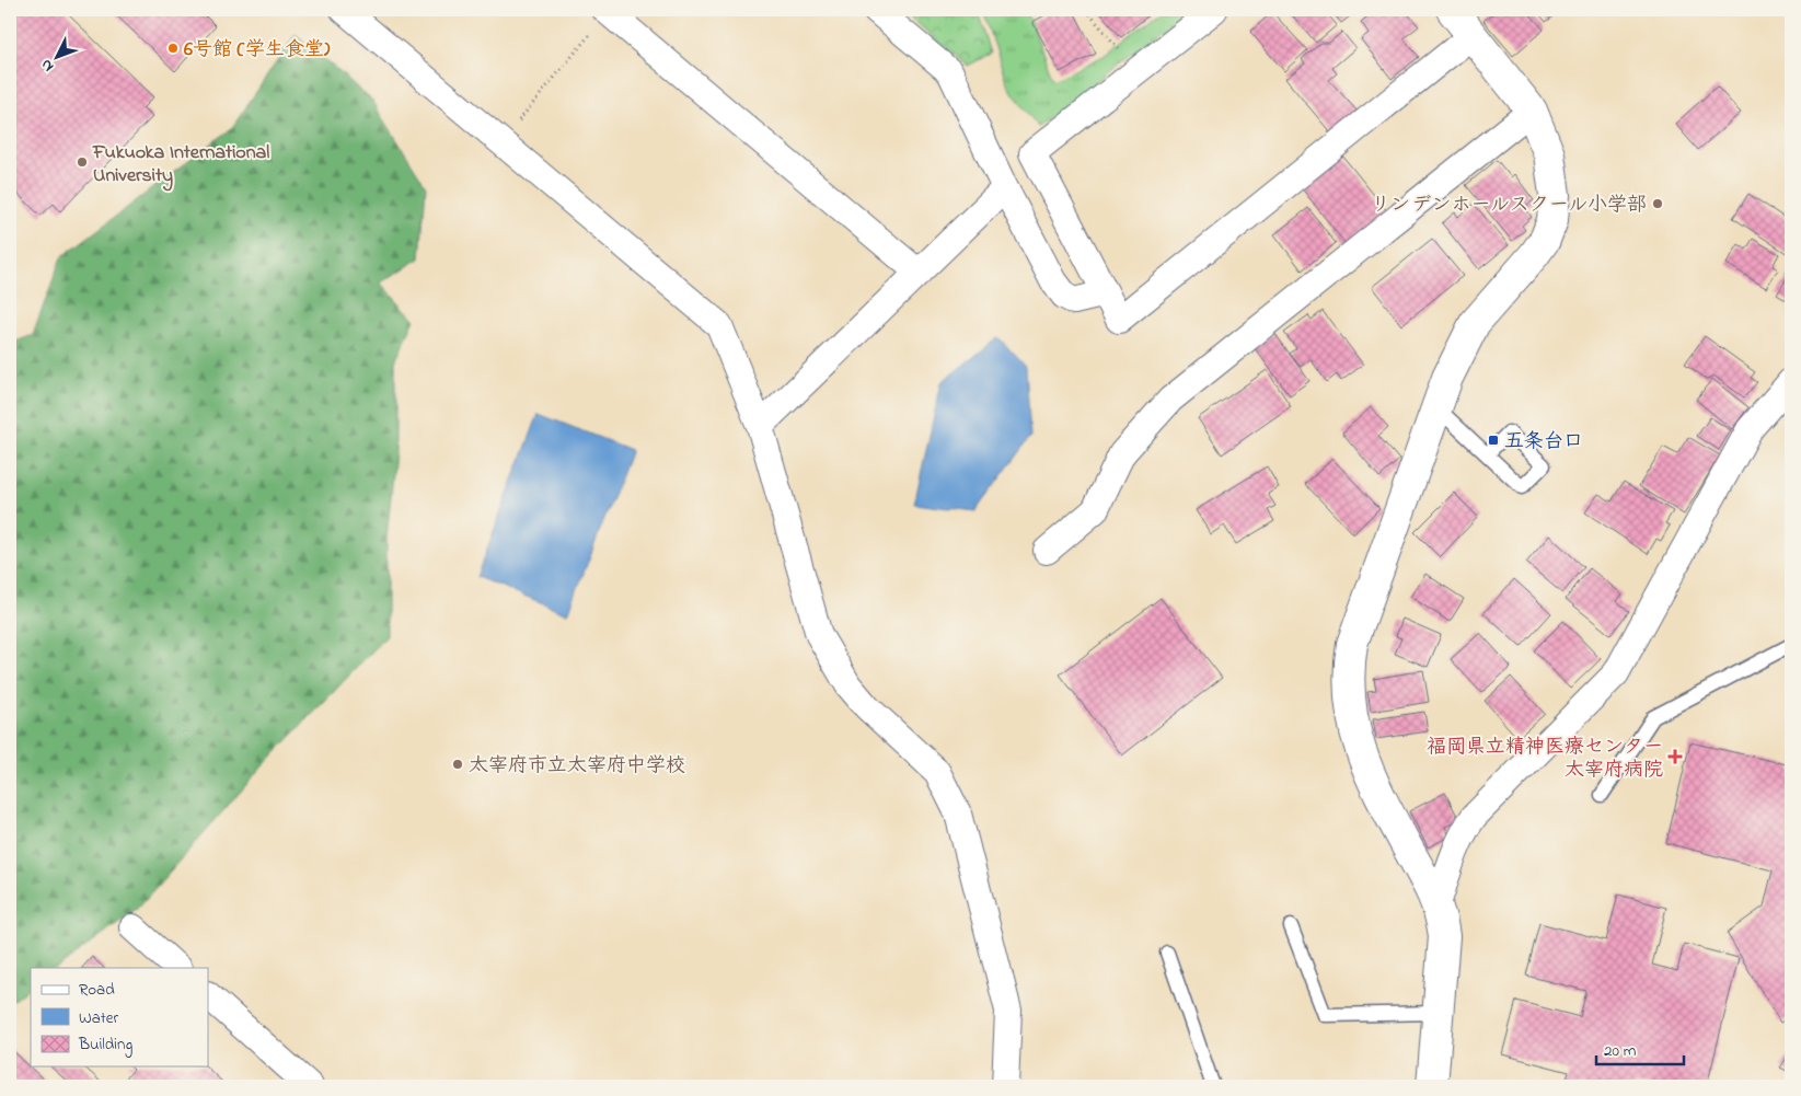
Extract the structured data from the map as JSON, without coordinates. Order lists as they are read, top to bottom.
{
  "places": {
    "other": [
      "6号館 (学生食堂)",
      "Fukuoka International University",
      "リンデンホールスクール小学部",
      "太宰府市立太宰府中学校"
    ],
    "transit": ["五条台口"],
    "health": ["福岡県立精神医療センター 太宰府病院"]
  },
  "legend": ["Road", "Water", "Building"],
  "scale_bar": "20 m",
  "north": "bottom left"
}
